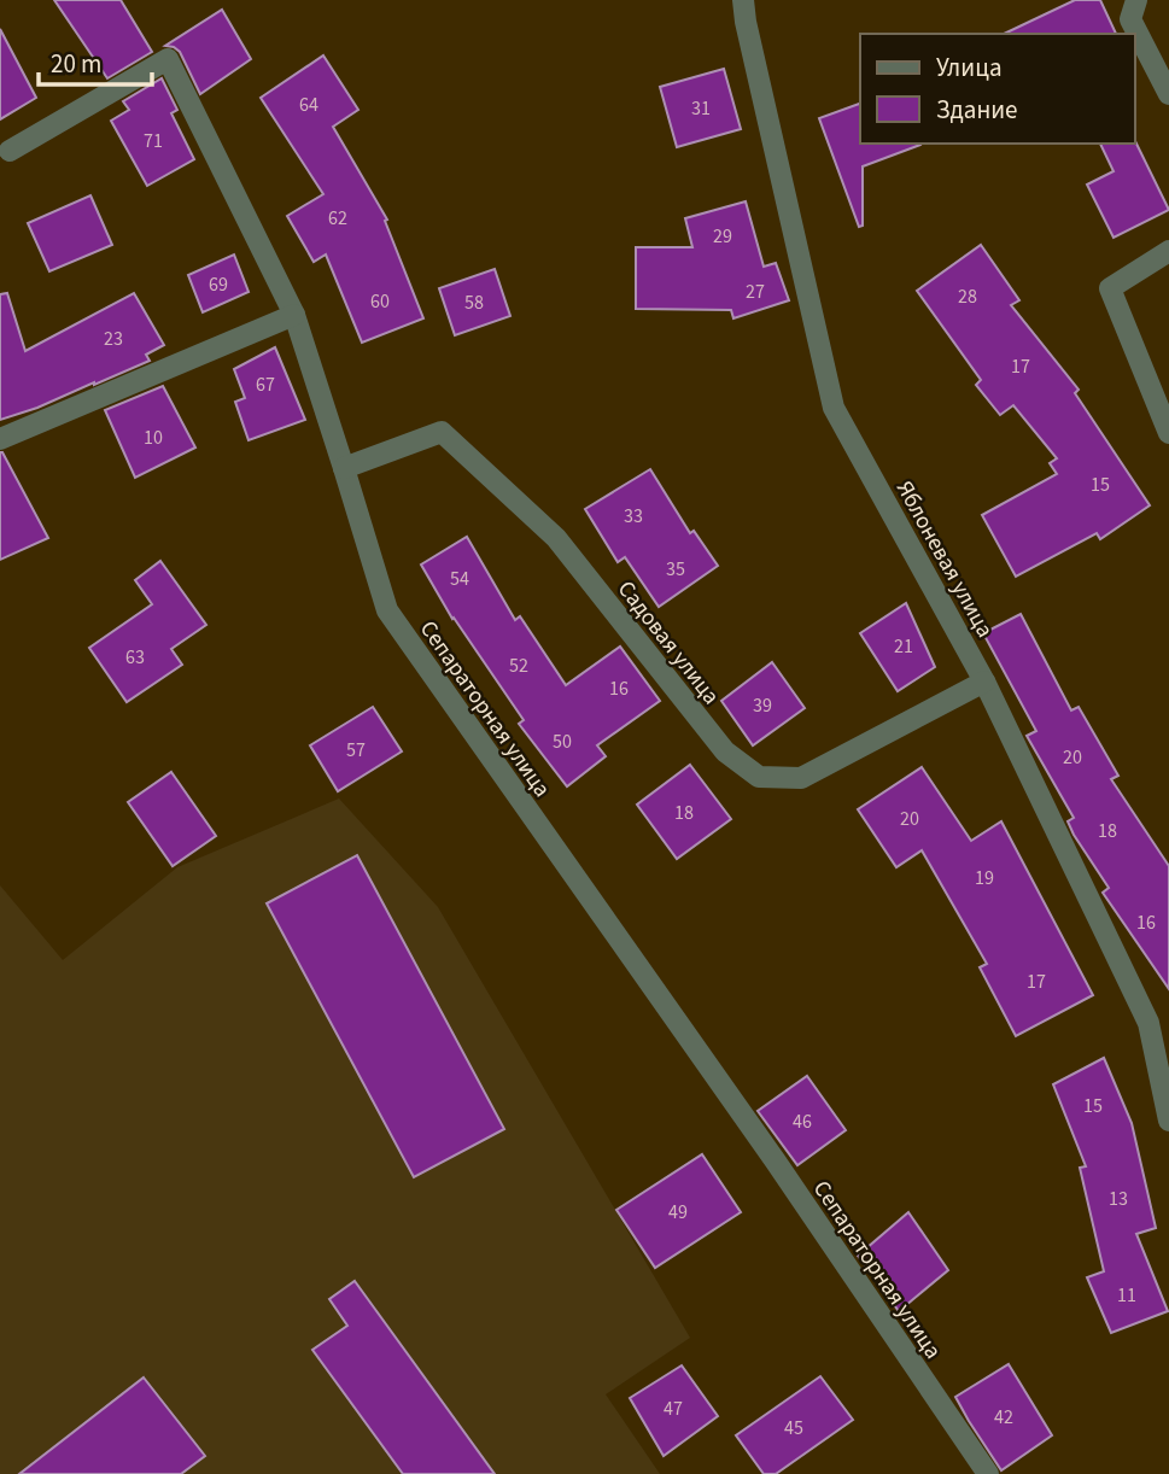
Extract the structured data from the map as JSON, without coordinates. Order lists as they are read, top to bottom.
{
  "streets": {
    "street": ["Яблоневая улица", "Садовая улица", "Сепараторная улица"]
  },
  "crossings": [
    ["Яблоневая улица", "Садовая улица"],
    ["Садовая улица", "Сепараторная улица"]
  ],
  "house_numbers": [
    "64",
    "31",
    "71",
    "62",
    "29",
    "69",
    "27",
    "28",
    "60",
    "58",
    "23",
    "17",
    "67",
    "10",
    "15",
    "33",
    "35",
    "54",
    "21",
    "63",
    "52",
    "16",
    "39",
    "50",
    "57",
    "20",
    "18",
    "20",
    "18",
    "19",
    "16",
    "17",
    "15",
    "46",
    "13",
    "49",
    "11",
    "47",
    "42",
    "45"
  ],
  "legend": ["Улица", "Здание"],
  "scale_bar": "20 m"
}
